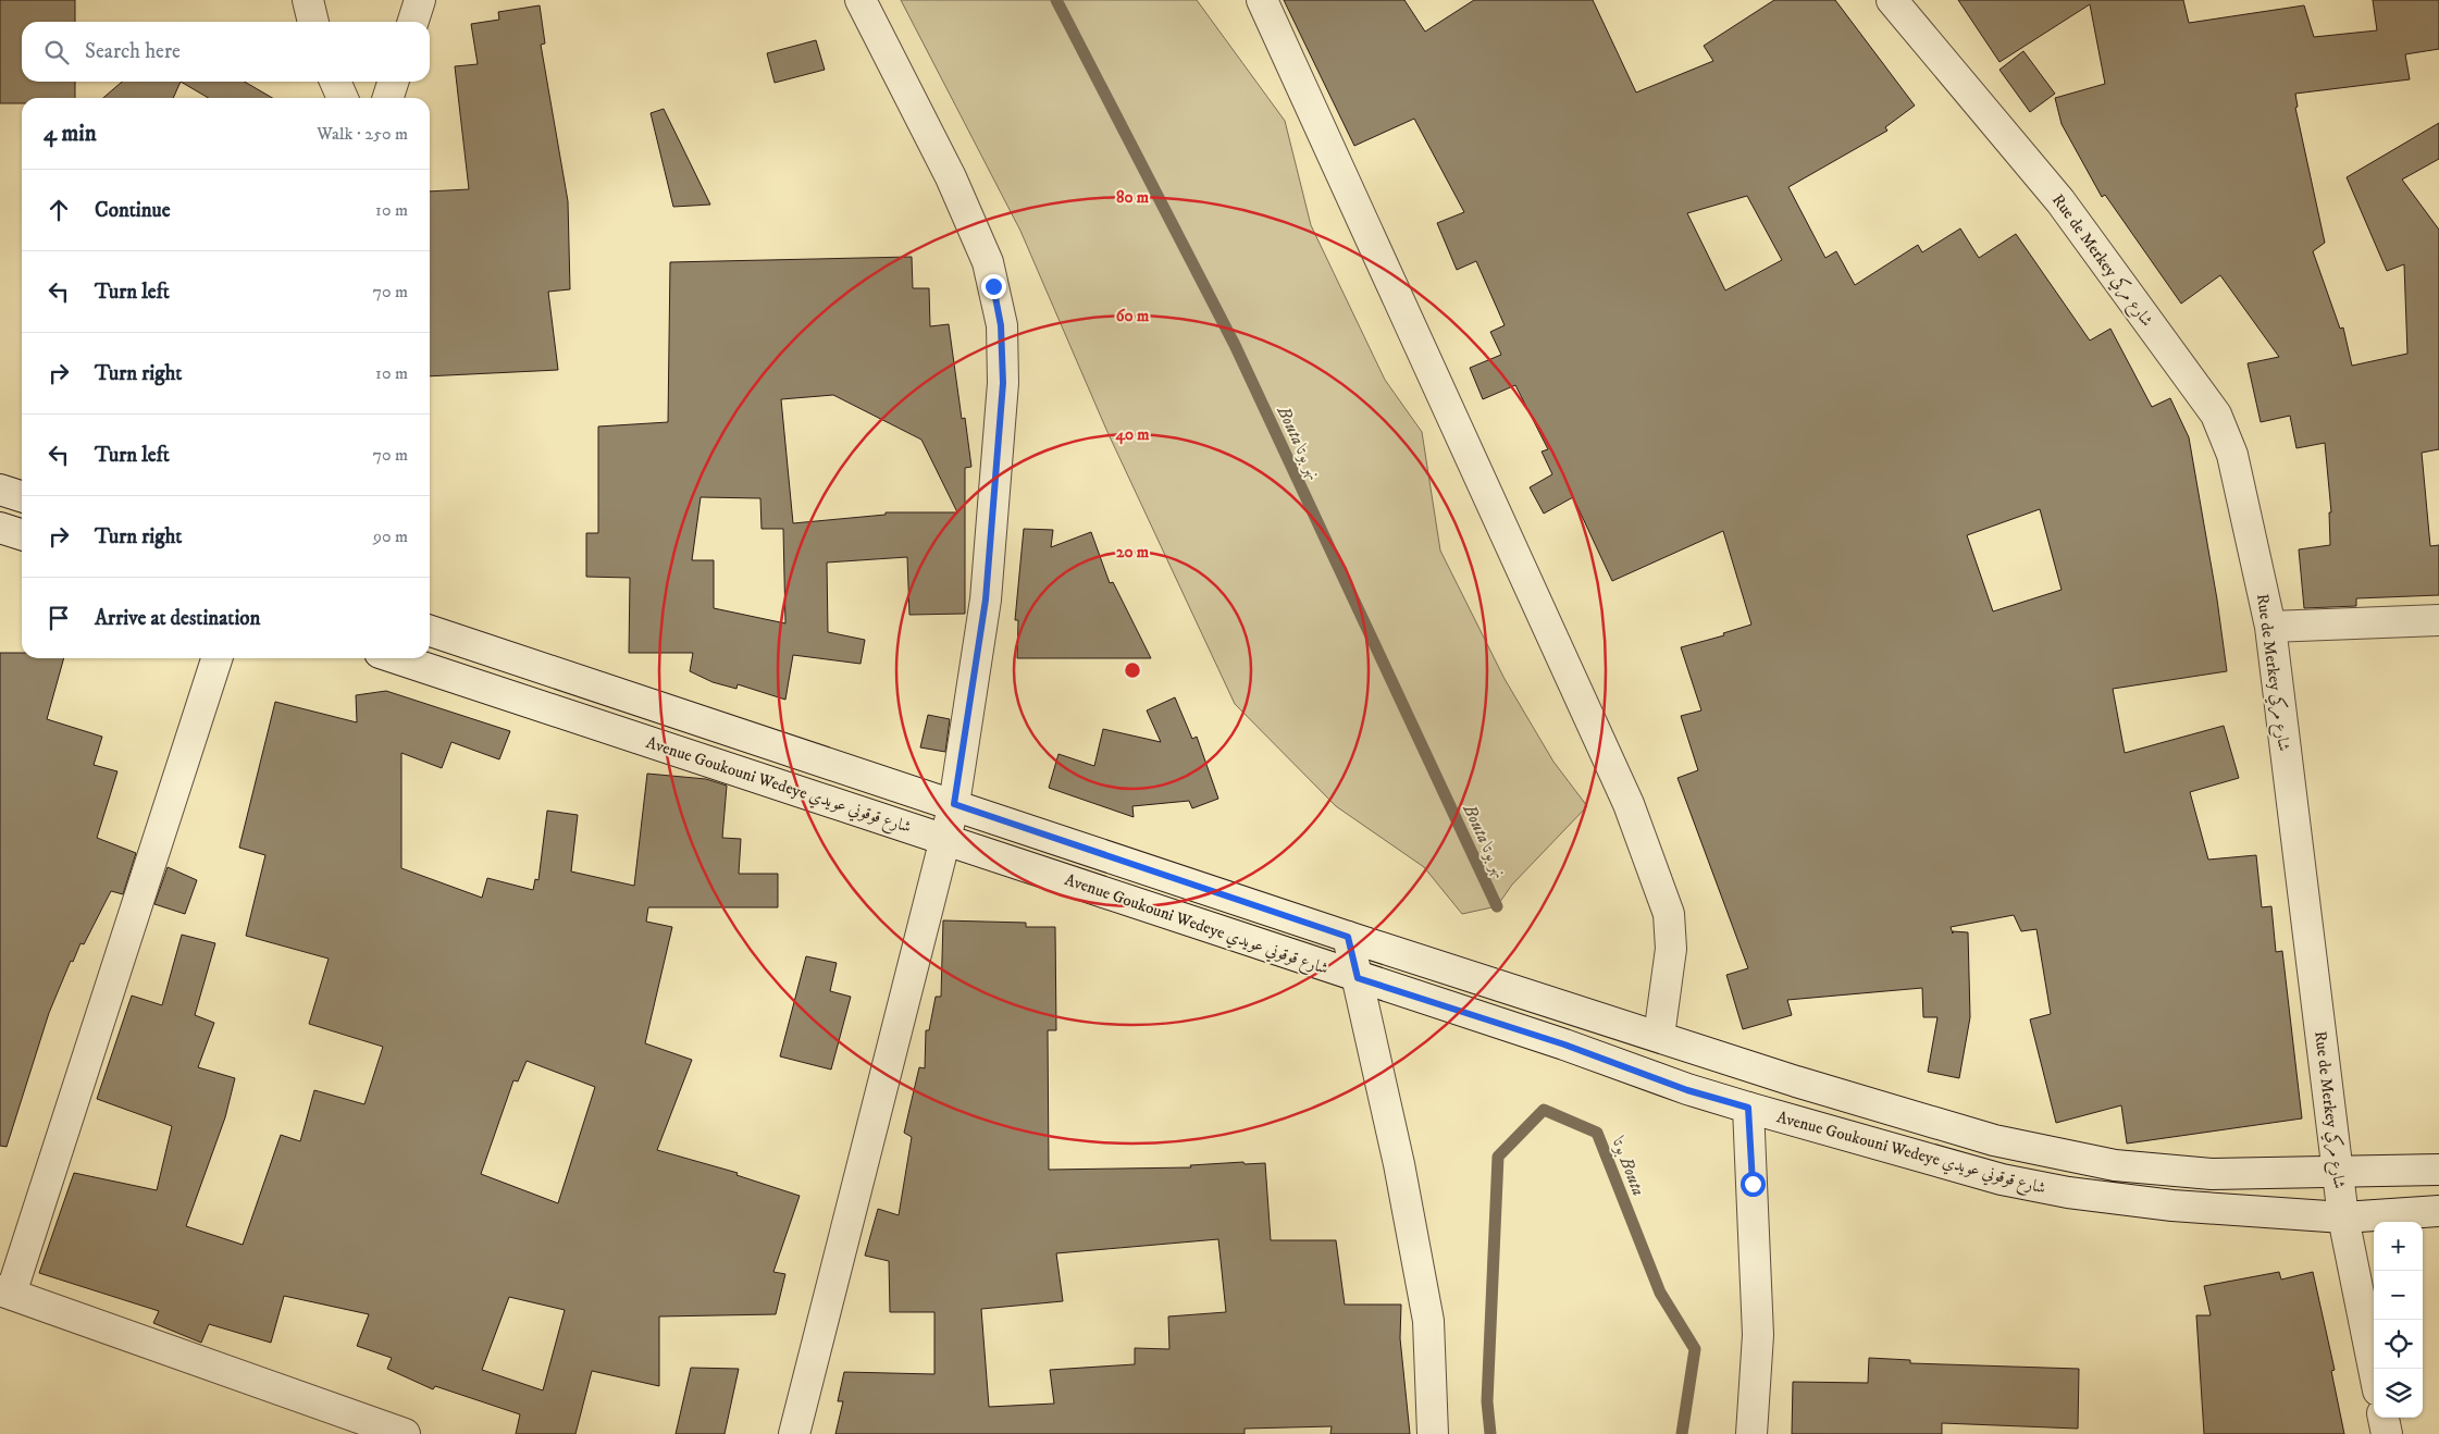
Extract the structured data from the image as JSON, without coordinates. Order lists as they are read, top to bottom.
{
  "streets": {
    "street": ["Rue de Merkey شارع مركي", "Avenue Goukouni Wedeye شارع قوقوني عويدي"]
  },
  "crossings": [
    ["Rue de Merkey شارع مركي", "Avenue Goukouni Wedeye شارع قوقوني عويدي"]
  ],
  "water": ["Bouta نهر بوتا", "بوتا Bouta"],
  "page": {
    "search": "Search here",
    "heading": ["4 min", "Walk · 250 m"],
    "list": [
      ["Continue", "10 m"],
      ["Turn left", "70 m"],
      ["Turn right", "10 m"],
      ["Turn left", "70 m"],
      ["Turn right", "90 m"],
      "Arrive at destination"
    ],
    "map_buttons": ["+", "−"]
  },
  "rings": [
    "80 m",
    "60 m",
    "40 m",
    "20 m"
  ]
}
